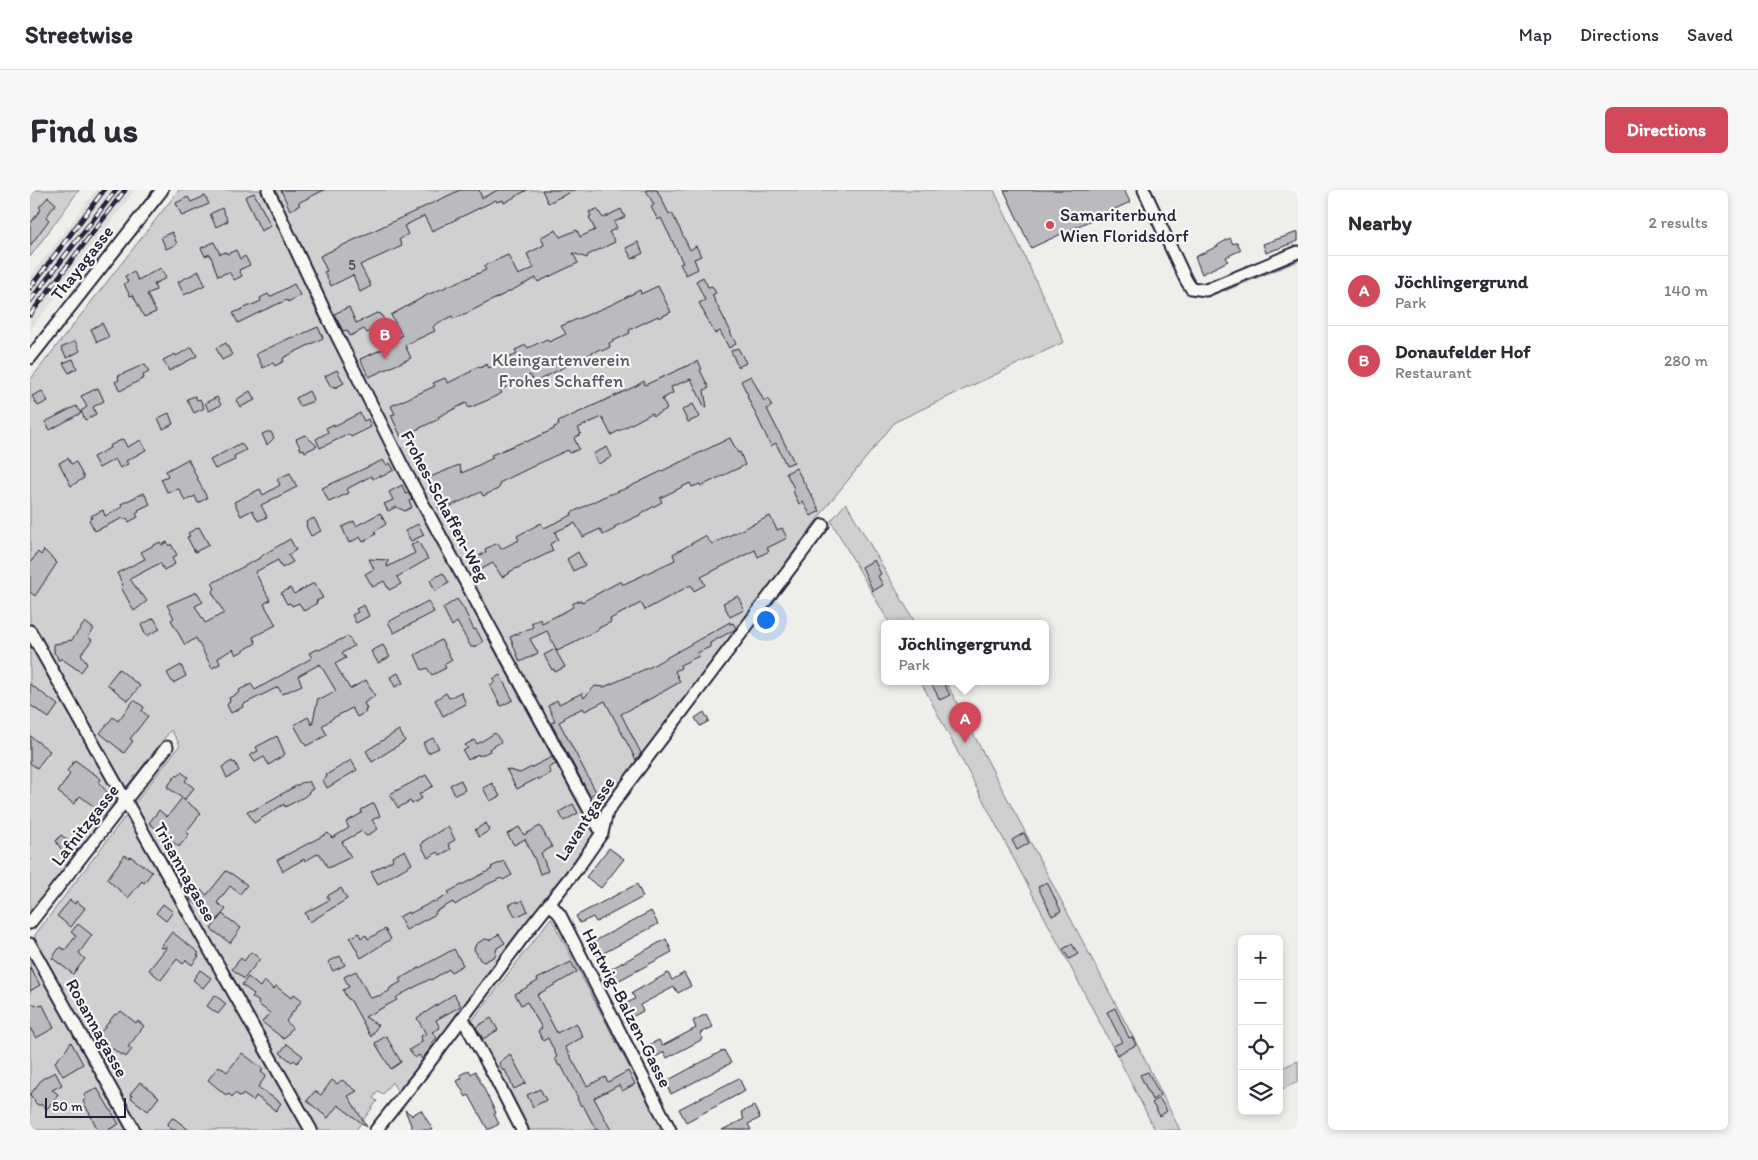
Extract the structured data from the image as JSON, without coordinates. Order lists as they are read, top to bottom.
{
  "streets": {
    "street": [
      "Thayagasse",
      "Frohes-Schaffen-Weg",
      "Lavantgasse",
      "Lafnitzgasse",
      "Trisannagasse",
      "Hartwig-Balzen-Gasse",
      "Rosannagasse"
    ]
  },
  "crossings": [
    ["Frohes-Schaffen-Weg", "Lavantgasse"],
    ["Lavantgasse", "Hartwig-Balzen-Gasse"],
    ["Lafnitzgasse", "Trisannagasse"]
  ],
  "parks": ["Kleingartenverein Frohes Schaffen"],
  "places": ["Samariterbund Wien Floridsdorf"],
  "house_numbers": ["5"],
  "scale_bar": "50 m",
  "page": {
    "header": "Streetwise",
    "nav": ["Map", "Directions", "Saved"],
    "buttons": "Directions",
    "title": "Find us",
    "heading": ["Nearby", "2 results"],
    "list": [
      {
        "mark": "A",
        "name": "Jöchlingergrund",
        "note": "Park",
        "value": "140 m"
      },
      {
        "mark": "B",
        "name": "Donaufelder Hof",
        "note": "Restaurant",
        "value": "280 m"
      }
    ],
    "pins": ["B", "A"],
    "popup": ["Jöchlingergrund", "Park"],
    "map_buttons": ["+", "−"],
    "scale": "50 m"
  }
}
